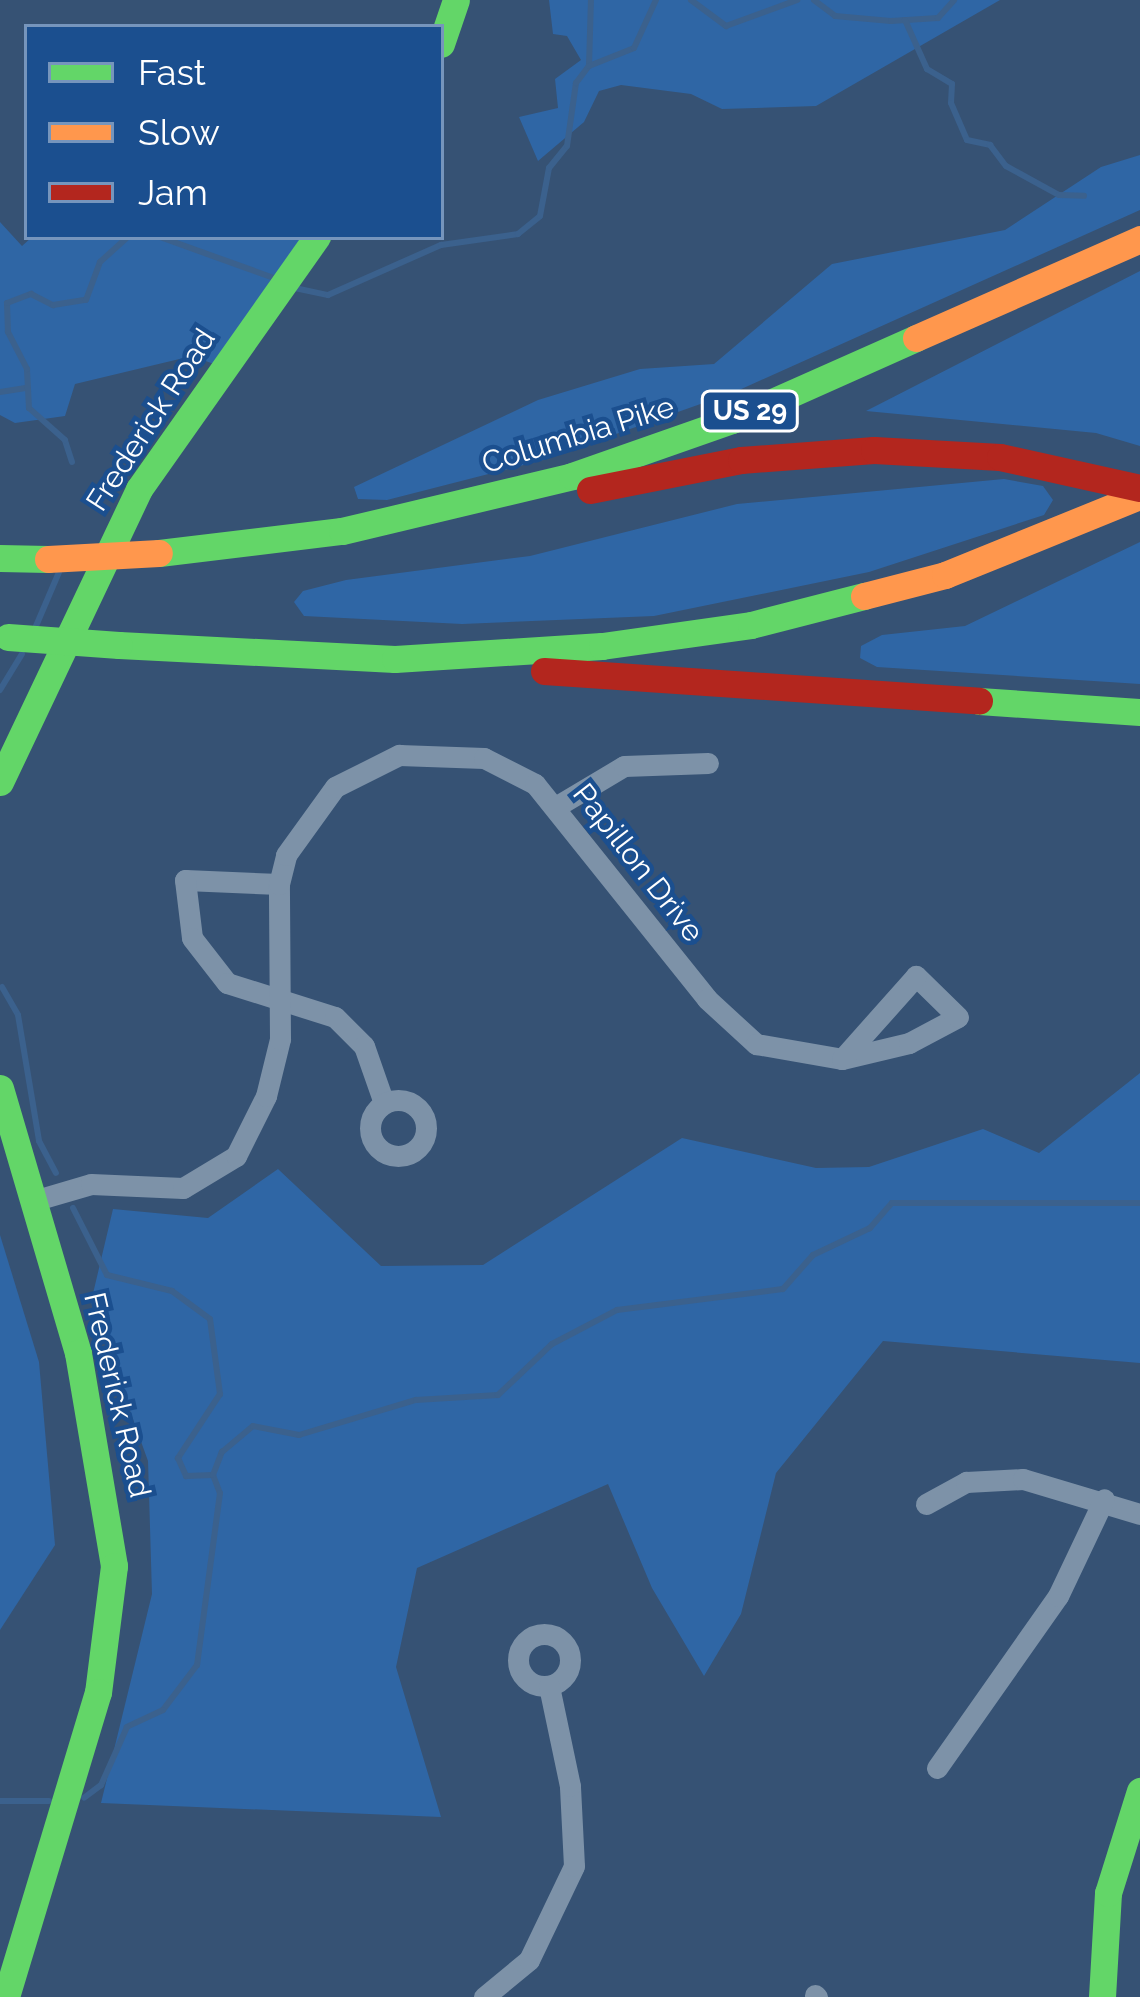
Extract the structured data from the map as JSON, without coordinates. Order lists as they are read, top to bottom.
{
  "streets": {
    "main road": ["US 29", "Frederick Road", "Columbia Pike"],
    "street": ["Papillon Drive"]
  },
  "crossings": [
    ["Frederick Road", "Papillon Drive"]
  ],
  "legend": ["Fast", "Slow", "Jam"]
}
